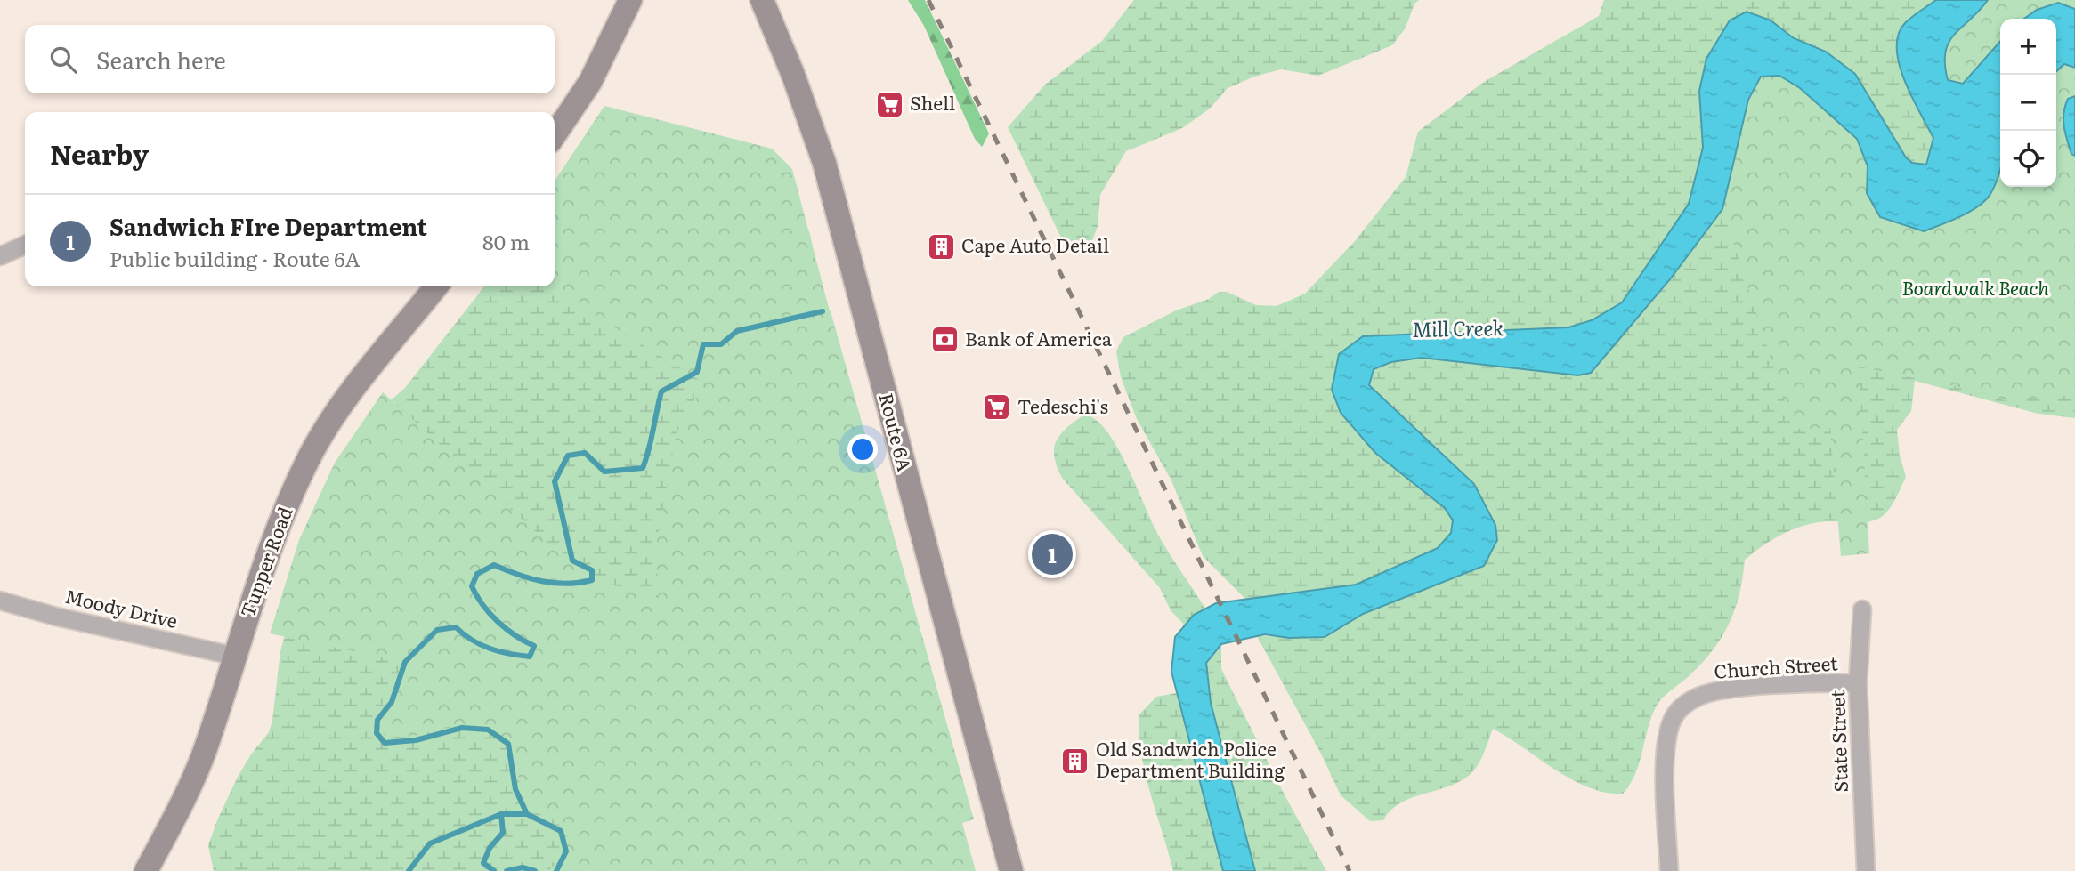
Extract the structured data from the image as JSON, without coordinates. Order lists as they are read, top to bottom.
{
  "streets": {
    "main road": ["Route 6A", "Tupper Road"],
    "street": ["Moody Drive", "Church Street", "State Street"]
  },
  "crossings": [
    ["Tupper Road", "Moody Drive"],
    ["Church Street", "State Street"]
  ],
  "water": ["Mill Creek"],
  "parks": ["Boardwalk Beach"],
  "places": {
    "supermarket": ["Shell", "Tedeschi's"],
    "building": ["Cape Auto Detail", "Old Sandwich Police Department Building"],
    "bank": ["Bank of America"]
  },
  "page": {
    "map_buttons": ["+", "−"],
    "search": "Search here",
    "heading": "Nearby",
    "list": [
      {
        "mark": "1",
        "name": "Sandwich FIre Department",
        "note": "Public building · Route 6A",
        "value": "80 m"
      }
    ],
    "pins": "1"
  }
}
